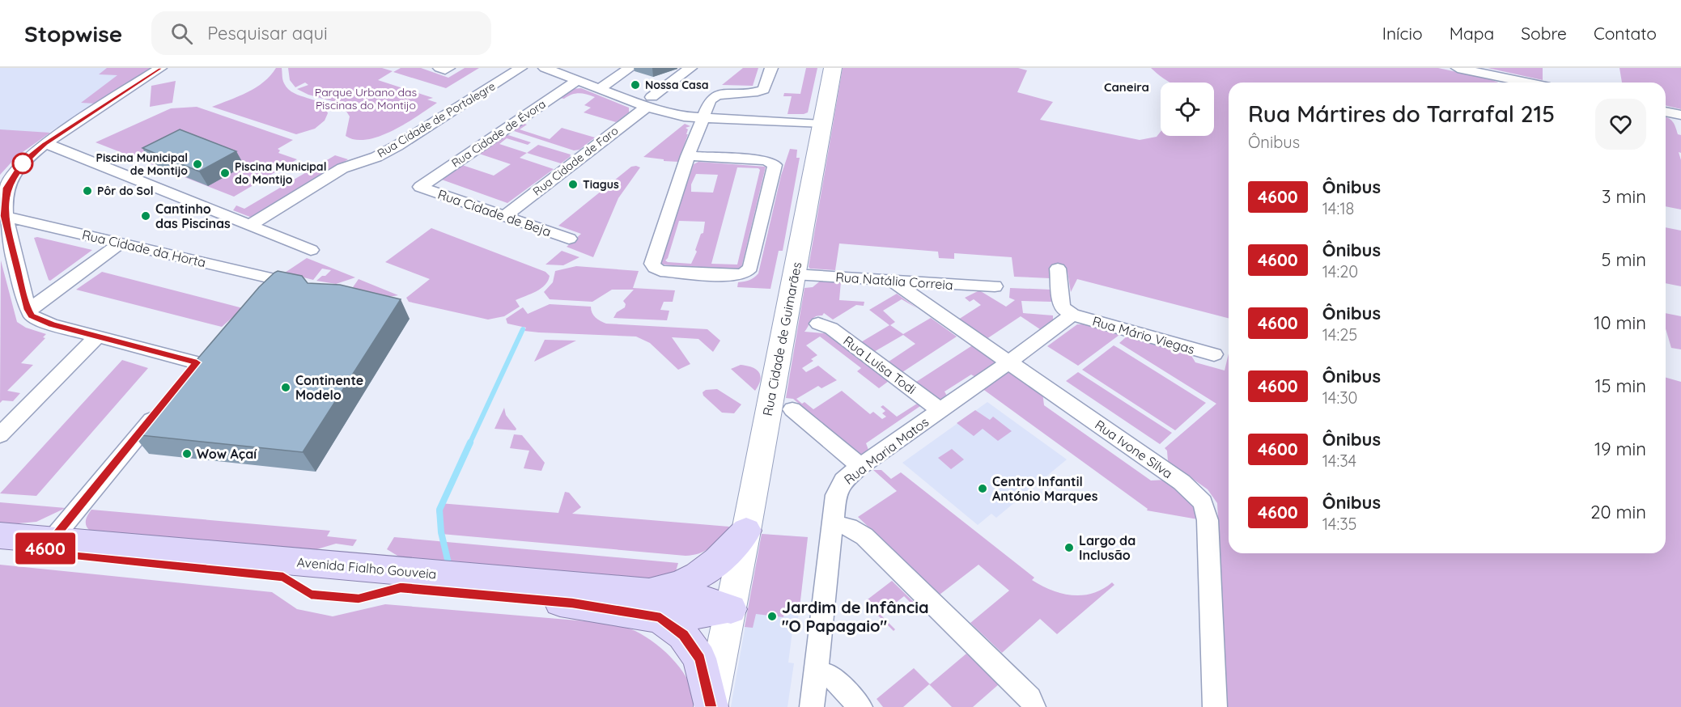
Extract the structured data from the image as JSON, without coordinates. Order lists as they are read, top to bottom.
{
  "streets": {
    "main road": ["Rua Cidade de Guimarães", "Avenida Fialho Gouveia"],
    "street": [
      "Rua Cidade de Portalegre",
      "Rua Cidade de Évora",
      "Rua Cidade de Faro",
      "Rua Cidade de Beja",
      "Rua Cidade da Horta",
      "Rua Natália Correia",
      "Rua Mário Viegas",
      "Rua Luísa Todi",
      "Rua Ivone Silva",
      "Rua Maria Matos"
    ]
  },
  "crossings": [
    ["Rua Cidade de Évora", "Rua Cidade de Beja"],
    ["Rua Cidade de Faro", "Rua Cidade de Beja"],
    ["Rua Natália Correia", "Rua Cidade de Guimarães"],
    ["Rua Natália Correia", "Rua Ivone Silva"],
    ["Rua Mário Viegas", "Rua Maria Matos"],
    ["Rua Cidade de Guimarães", "Avenida Fialho Gouveia"],
    ["Rua Luísa Todi", "Rua Maria Matos"],
    ["Rua Ivone Silva", "Rua Maria Matos"]
  ],
  "districts": ["Caneira"],
  "parks": ["Parque Urbano das Piscinas do Montijo"],
  "places": [
    "Nossa Casa",
    "Piscina Municipal de Montijo",
    "Piscina Municipal do Montijo",
    "Tiagus",
    "Pôr do Sol",
    "Cantinho das Piscinas",
    "Continente Modelo",
    "Wow Açaí",
    "Centro Infantil António Marques",
    "Largo da Inclusão",
    "Jardim de Infância \"O Papagaio\""
  ],
  "lines": ["bus line 4600"],
  "page": {
    "header": "Stopwise",
    "search": "Pesquisar aqui",
    "nav": [
      "Início",
      "Mapa",
      "Sobre",
      "Contato"
    ],
    "on_map": "4600",
    "heading": ["Rua Mártires do Tarrafal 215", "Ônibus"],
    "list": [
      {
        "mark": "4600",
        "name": "Ônibus",
        "note": "14:18",
        "value": "3 min"
      },
      {
        "mark": "4600",
        "name": "Ônibus",
        "note": "14:20",
        "value": "5 min"
      },
      {
        "mark": "4600",
        "name": "Ônibus",
        "note": "14:25",
        "value": "10 min"
      },
      {
        "mark": "4600",
        "name": "Ônibus",
        "note": "14:30",
        "value": "15 min"
      },
      {
        "mark": "4600",
        "name": "Ônibus",
        "note": "14:34",
        "value": "19 min"
      },
      {
        "mark": "4600",
        "name": "Ônibus",
        "note": "14:35",
        "value": "20 min"
      }
    ]
  }
}
